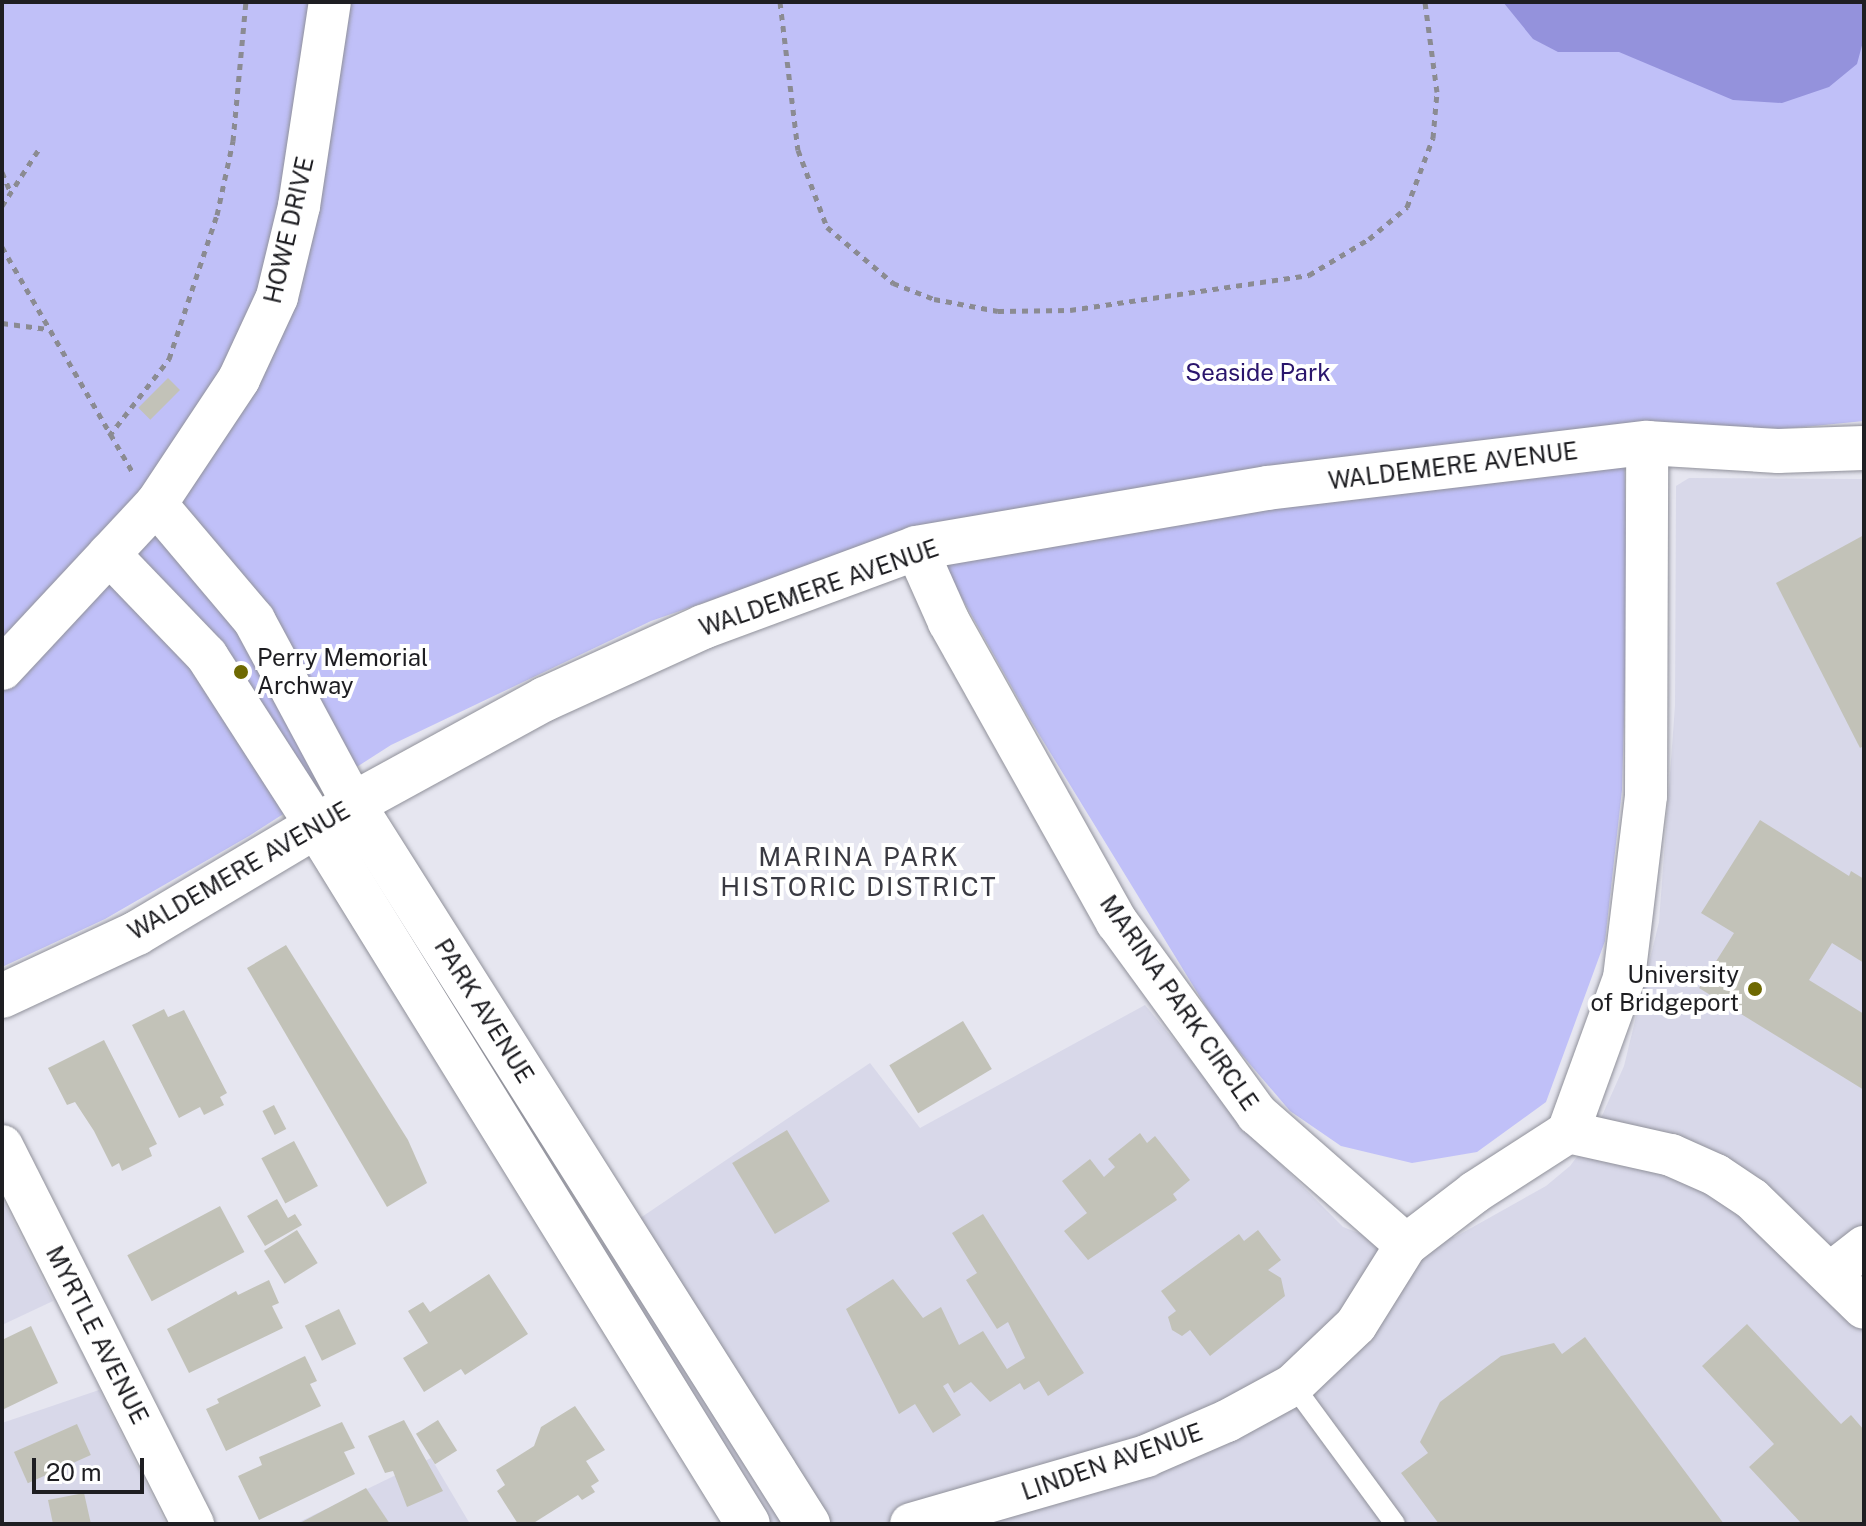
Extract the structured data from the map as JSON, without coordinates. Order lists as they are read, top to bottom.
{
  "streets": {
    "street": [
      "HOWE DRIVE",
      "WALDEMERE AVENUE",
      "MARINA PARK CIRCLE",
      "PARK AVENUE",
      "MYRTLE AVENUE",
      "LINDEN AVENUE"
    ]
  },
  "crossings": [
    ["HOWE DRIVE", "PARK AVENUE"],
    ["WALDEMERE AVENUE", "MARINA PARK CIRCLE"],
    ["WALDEMERE AVENUE", "PARK AVENUE"],
    ["MARINA PARK CIRCLE", "LINDEN AVENUE"]
  ],
  "districts": ["MARINA PARK HISTORIC DISTRICT"],
  "parks": ["Seaside Park"],
  "places": ["Perry Memorial Archway", "University of Bridgeport"],
  "scale_bar": "20 m"
}
